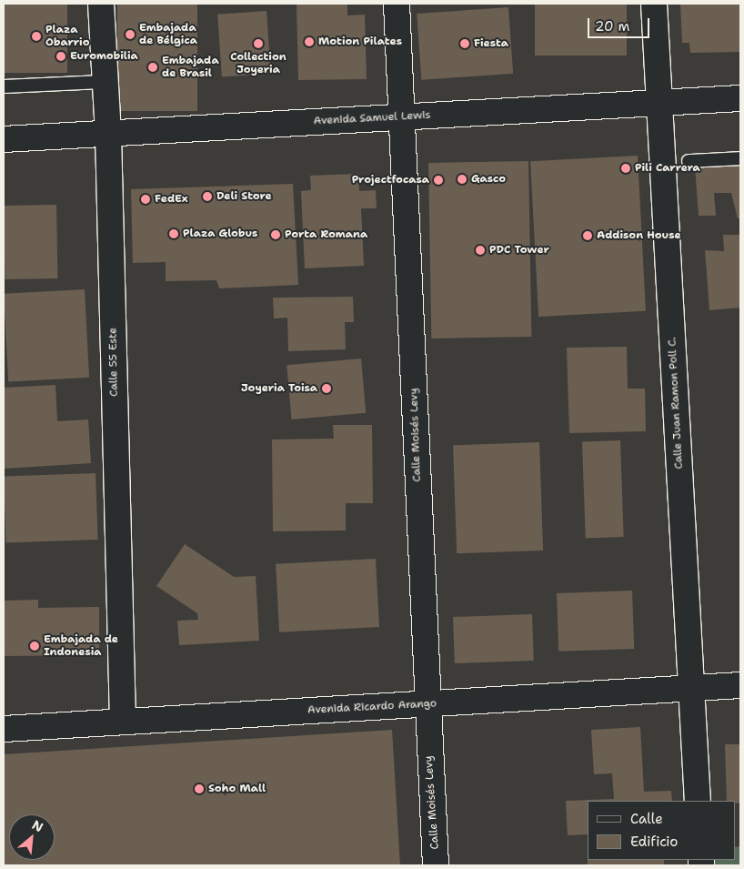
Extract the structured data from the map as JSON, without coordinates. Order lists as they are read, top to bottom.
{
  "streets": {
    "street": [
      "Avenida Samuel Lewis",
      "Calle 55 Este",
      "Calle Juan Ramon Poll C.",
      "Calle Moisés Levy",
      "Avenida Ricardo Arango"
    ]
  },
  "crossings": [
    ["Avenida Samuel Lewis", "Calle 55 Este"],
    ["Avenida Samuel Lewis", "Calle Juan Ramon Poll C."],
    ["Avenida Samuel Lewis", "Calle Moisés Levy"],
    ["Calle 55 Este", "Avenida Ricardo Arango"],
    ["Calle Juan Ramon Poll C.", "Avenida Ricardo Arango"],
    ["Calle Moisés Levy", "Avenida Ricardo Arango"]
  ],
  "places": [
    "Embajada de Bélgica",
    "Plaza Obarrio",
    "Motion Pilates",
    "Collection Joyeria",
    "Fiesta",
    "Euromobilia",
    "Embajada de Brasil",
    "Pili Carrera",
    "Gasco",
    "Projectfocasa",
    "Deli Store",
    "FedEx",
    "Plaza Globus",
    "Porta Romana",
    "Addison House",
    "PDC Tower",
    "Joyeria Toisa",
    "Embajada de Indonesia",
    "Soho Mall"
  ],
  "legend": ["Calle", "Edificio"],
  "scale_bar": "20 m",
  "north": "top right"
}
